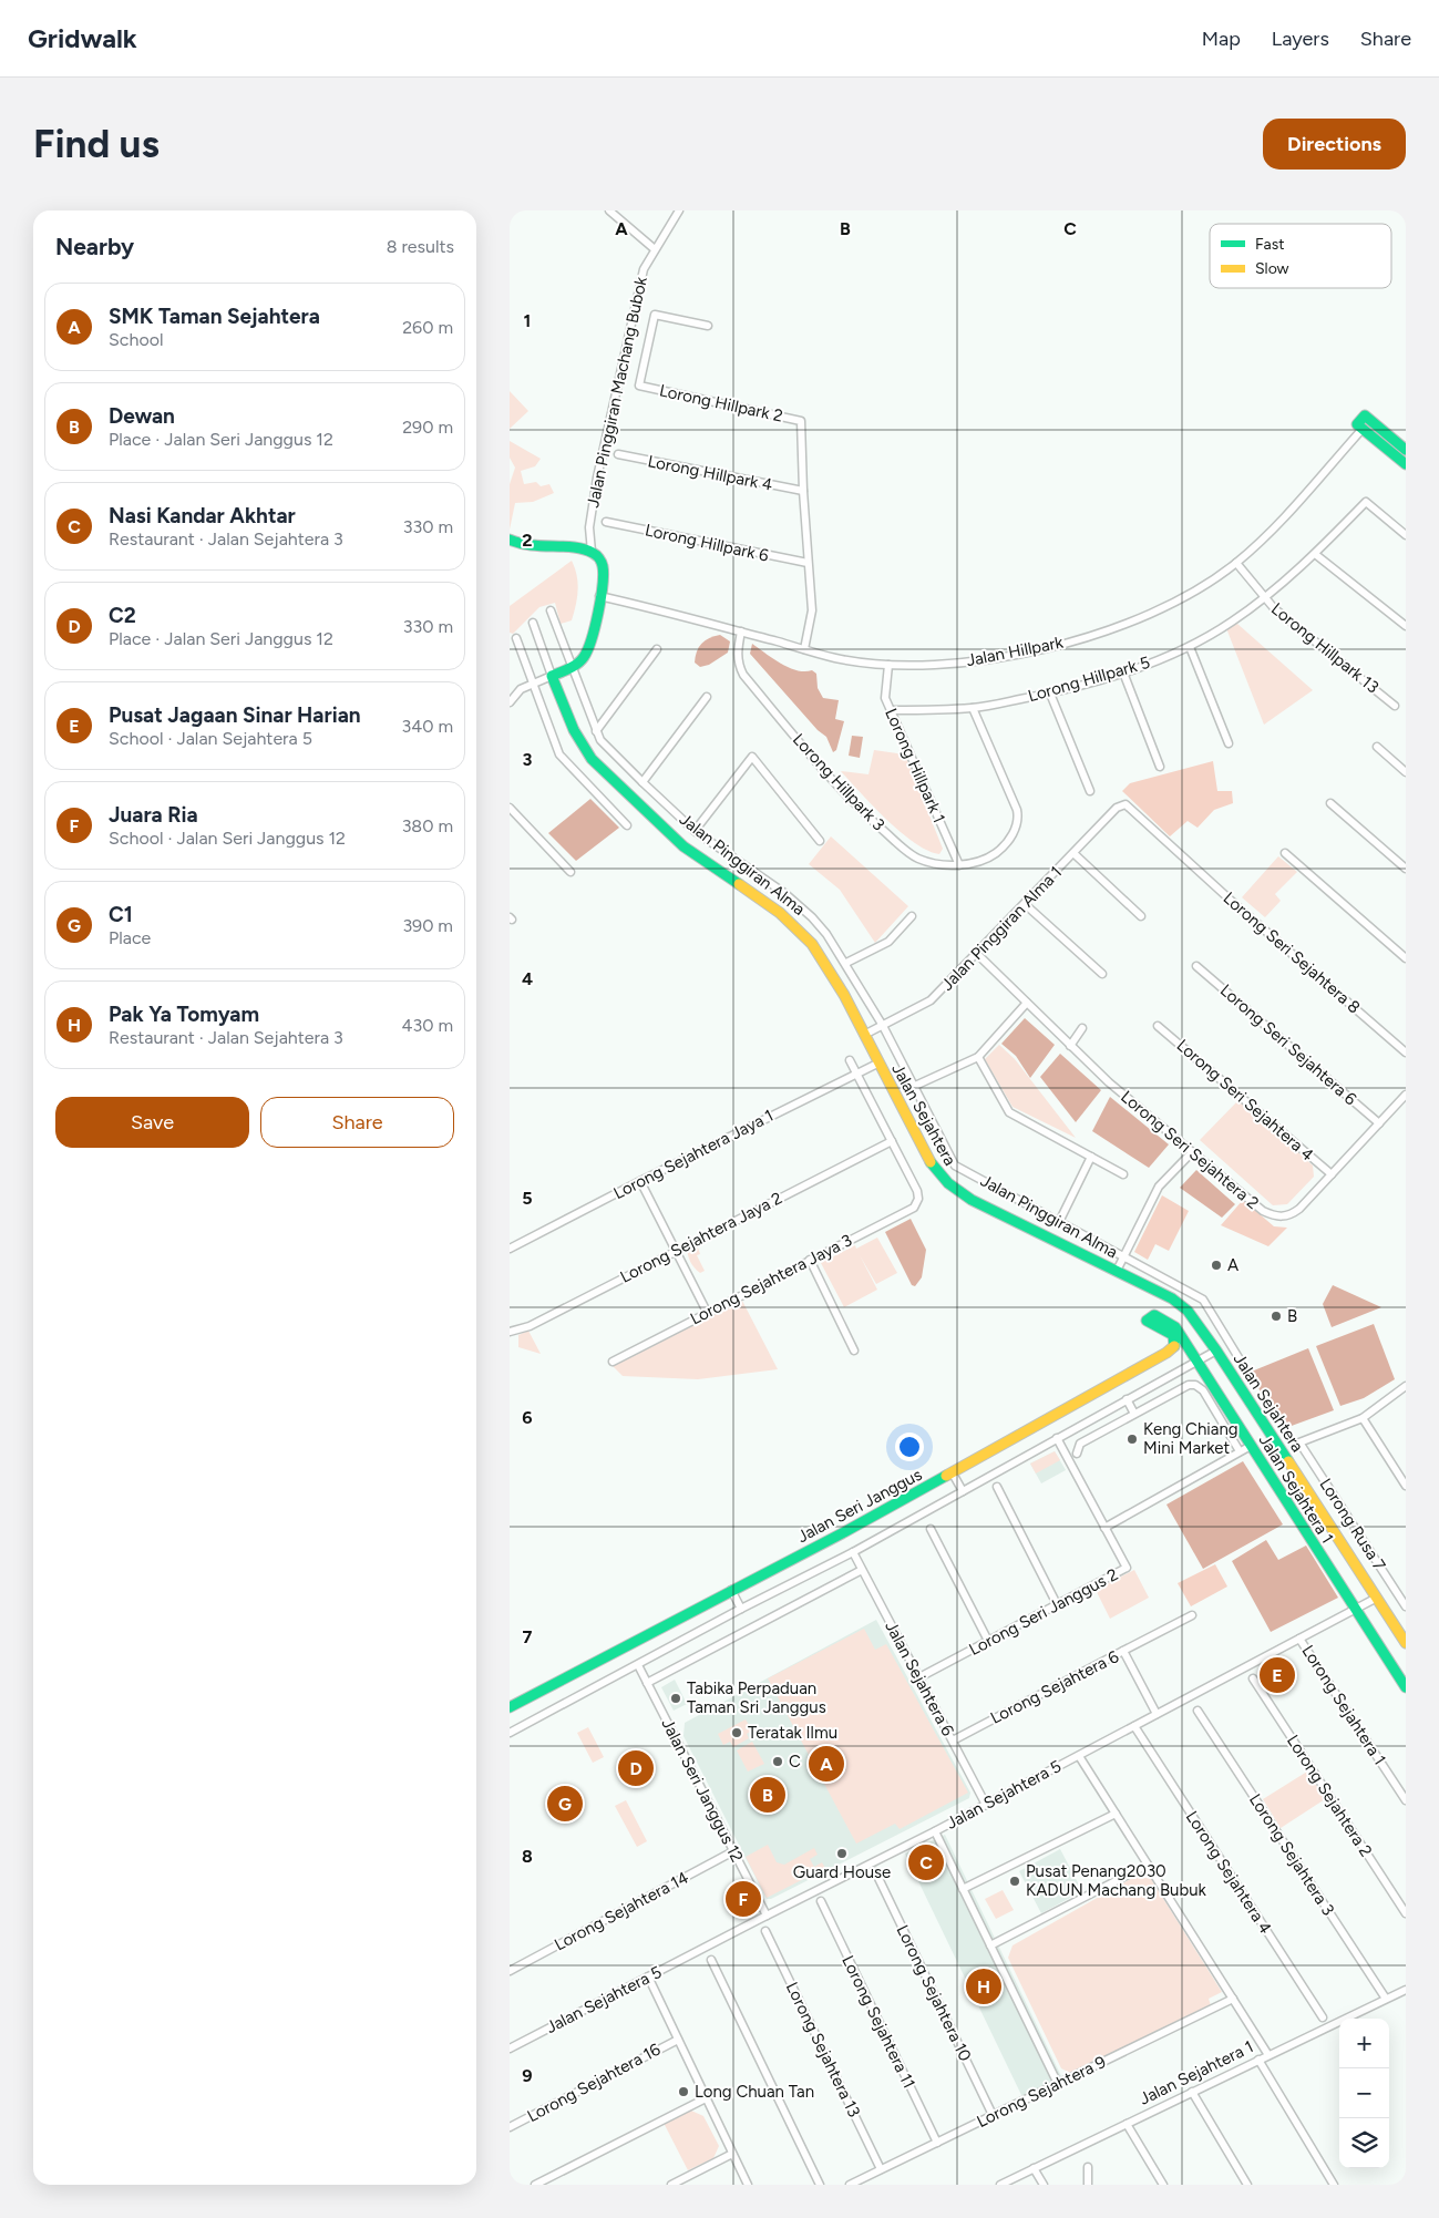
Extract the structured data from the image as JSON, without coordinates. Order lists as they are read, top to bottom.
{
  "streets": {
    "main road": ["Jalan Sejahtera", "Jalan Sejahtera 1", "Jalan Seri Janggus"],
    "street": [
      "Jalan Pinggiran Machang Bubok",
      "Lorong Hillpark 2",
      "Lorong Hillpark 4",
      "Lorong Hillpark 6",
      "Lorong Hillpark 13",
      "Jalan Hillpark",
      "Lorong Hillpark 5",
      "Lorong Hillpark 1",
      "Lorong Hillpark 3",
      "Jalan Pinggiran Alma",
      "Jalan Pinggiran Alma 1",
      "Lorong Seri Sejahtera 8",
      "Lorong Seri Sejahtera 6",
      "Lorong Seri Sejahtera 4",
      "Lorong Seri Sejahtera 2",
      "Lorong Sejahtera Jaya 1",
      "Lorong Sejahtera Jaya 2",
      "Lorong Sejahtera Jaya 3",
      "Lorong Rusa 7",
      "Lorong Seri Janggus 2",
      "Jalan Sejahtera 6",
      "Lorong Sejahtera 6",
      "Lorong Sejahtera 1",
      "Jalan Seri Janggus 12",
      "Jalan Sejahtera 5",
      "Lorong Sejahtera 2",
      "Lorong Sejahtera 3",
      "Lorong Sejahtera 4",
      "Lorong Sejahtera 14",
      "Lorong Sejahtera 10",
      "Lorong Sejahtera 11",
      "Lorong Sejahtera 13",
      "Lorong Sejahtera 16",
      "Lorong Sejahtera 9"
    ]
  },
  "crossings": [
    ["Lorong Hillpark 2", "Lorong Hillpark 4"],
    ["Lorong Hillpark 2", "Lorong Hillpark 6"],
    ["Lorong Hillpark 2", "Jalan Hillpark"],
    ["Lorong Hillpark 13", "Jalan Hillpark"],
    ["Lorong Hillpark 13", "Lorong Hillpark 5"],
    ["Jalan Hillpark", "Lorong Hillpark 1"],
    ["Jalan Hillpark", "Lorong Hillpark 3"],
    ["Lorong Hillpark 5", "Lorong Hillpark 1"],
    ["Lorong Hillpark 5", "Lorong Hillpark 3"],
    ["Lorong Hillpark 1", "Lorong Hillpark 3"],
    ["Jalan Pinggiran Alma", "Jalan Pinggiran Alma 1"],
    ["Jalan Pinggiran Alma 1", "Lorong Seri Sejahtera 8"],
    ["Jalan Pinggiran Alma 1", "Jalan Sejahtera"],
    ["Jalan Pinggiran Alma 1", "Lorong Seri Sejahtera 2"],
    ["Lorong Seri Sejahtera 6", "Lorong Seri Sejahtera 2"],
    ["Lorong Seri Sejahtera 4", "Lorong Seri Sejahtera 2"],
    ["Jalan Sejahtera", "Lorong Sejahtera Jaya 1"],
    ["Jalan Sejahtera", "Jalan Sejahtera 5"],
    ["Lorong Sejahtera Jaya 2", "Lorong Sejahtera Jaya 3"],
    ["Jalan Sejahtera 1", "Jalan Seri Janggus"],
    ["Jalan Sejahtera 1", "Jalan Sejahtera 5"],
    ["Jalan Sejahtera 1", "Lorong Sejahtera 3"],
    ["Lorong Seri Janggus 2", "Jalan Sejahtera 6"],
    ["Jalan Sejahtera 6", "Lorong Sejahtera 6"],
    ["Jalan Sejahtera 6", "Jalan Sejahtera 5"],
    ["Lorong Sejahtera 6", "Jalan Sejahtera 5"],
    ["Lorong Sejahtera 1", "Jalan Sejahtera 5"],
    ["Jalan Seri Janggus 12", "Jalan Sejahtera 5"],
    ["Jalan Seri Janggus 12", "Lorong Sejahtera 14"],
    ["Jalan Sejahtera 5", "Lorong Sejahtera 4"],
    ["Lorong Sejahtera 10", "Lorong Sejahtera 9"],
    ["Lorong Sejahtera 11", "Lorong Sejahtera 9"],
    ["Lorong Sejahtera 13", "Lorong Sejahtera 9"]
  ],
  "places": [
    "A",
    "B",
    "Keng Chiang Mini Market",
    "Tabika Perpaduan Taman Sri Janggus",
    "Teratak Ilmu",
    "C",
    "Guard House",
    "Pusat Penang2030 KADUN Machang Bubuk",
    "Long Chuan Tan"
  ],
  "legend": ["Fast", "Slow"],
  "page": {
    "header": "Gridwalk",
    "nav": ["Map", "Layers", "Share"],
    "buttons": [
      "Directions",
      ["Save", "Share"]
    ],
    "title": "Find us",
    "heading": ["Nearby", "8 results"],
    "list": [
      {
        "mark": "A",
        "name": "SMK Taman Sejahtera",
        "note": "School",
        "value": "260 m"
      },
      {
        "mark": "B",
        "name": "Dewan",
        "note": "Place · Jalan Seri Janggus 12",
        "value": "290 m"
      },
      {
        "mark": "C",
        "name": "Nasi Kandar Akhtar",
        "note": "Restaurant · Jalan Sejahtera 3",
        "value": "330 m"
      },
      {
        "mark": "D",
        "name": "C2",
        "note": "Place · Jalan Seri Janggus 12",
        "value": "330 m"
      },
      {
        "mark": "E",
        "name": "Pusat Jagaan Sinar Harian",
        "note": "School · Jalan Sejahtera 5",
        "value": "340 m"
      },
      {
        "mark": "F",
        "name": "Juara Ria",
        "note": "School · Jalan Seri Janggus 12",
        "value": "380 m"
      },
      {
        "mark": "G",
        "name": "C1",
        "note": "Place",
        "value": "390 m"
      },
      {
        "mark": "H",
        "name": "Pak Ya Tomyam",
        "note": "Restaurant · Jalan Sejahtera 3",
        "value": "430 m"
      }
    ],
    "pins": [
      "E",
      "A",
      "D",
      "B",
      "G",
      "C",
      "F",
      "H"
    ],
    "map_buttons": ["+", "−"]
  },
  "grid": {
    "columns": ["A", "B", "C"],
    "rows": [
      "1",
      "2",
      "3",
      "4",
      "5",
      "6",
      "7",
      "8",
      "9"
    ]
  }
}
